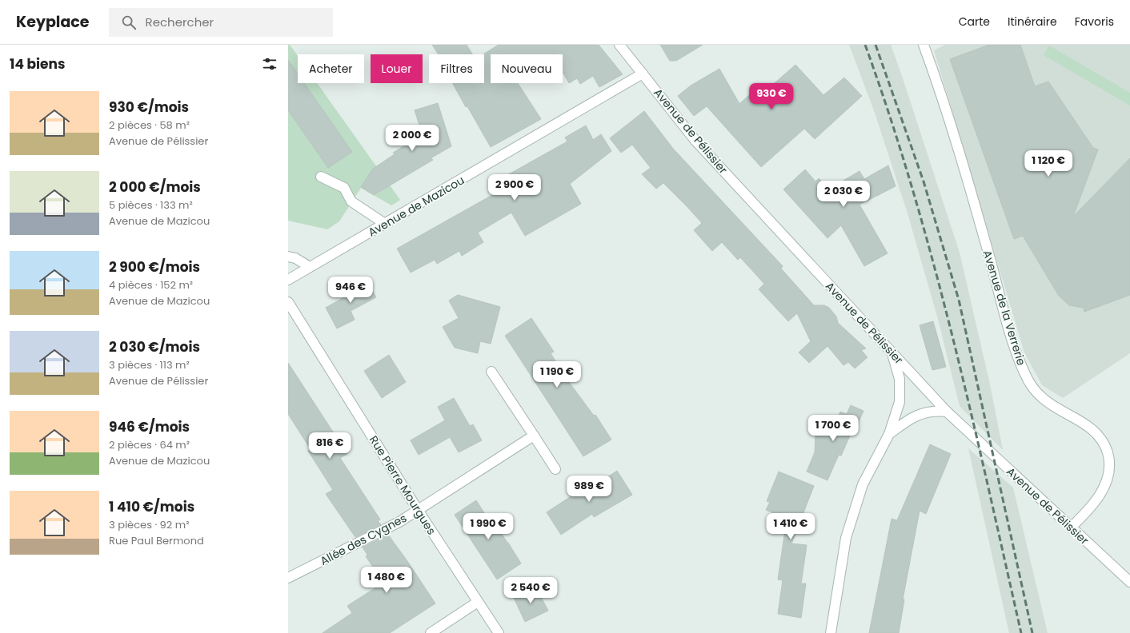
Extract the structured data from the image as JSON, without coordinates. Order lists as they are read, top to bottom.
{
  "streets": {
    "street": [
      "Avenue de Pélissier",
      "Avenue de Mazicou",
      "Avenue de la Verrerie",
      "Rue Pierre Mourgues",
      "Allée des Cygnes"
    ]
  },
  "crossings": [
    ["Avenue de Pélissier", "Avenue de Mazicou"],
    ["Avenue de Pélissier", "Avenue de la Verrerie"],
    ["Rue Pierre Mourgues", "Allée des Cygnes"]
  ],
  "page": {
    "header": "Keyplace",
    "search": "Rechercher",
    "nav": ["Carte", "Itinéraire", "Favoris"],
    "heading": "14 biens",
    "chip": [
      "Acheter",
      "Louer",
      "Filtres",
      "Nouveau"
    ],
    "list": [
      {
        "name": "930 €/mois",
        "note": "2 pièces · 58 m² · Avenue de Pélissier"
      },
      {
        "name": "2 000 €/mois",
        "note": "5 pièces · 133 m² · Avenue de Mazicou"
      },
      {
        "name": "2 900 €/mois",
        "note": "4 pièces · 152 m² · Avenue de Mazicou"
      },
      {
        "name": "2 030 €/mois",
        "note": "3 pièces · 113 m² · Avenue de Pélissier"
      },
      {
        "name": "946 €/mois",
        "note": "2 pièces · 64 m² · Avenue de Mazicou"
      },
      {
        "name": "1 410 €/mois",
        "note": "3 pièces · 92 m² · Rue Paul Bermond"
      }
    ],
    "price": [
      "930 €",
      "2 000 €",
      "1 120 €",
      "2 900 €",
      "2 030 €",
      "946 €",
      "1 190 €",
      "1 700 €",
      "816 €",
      "989 €",
      "1 990 €",
      "1 410 €",
      "1 480 €",
      "2 540 €"
    ]
  }
}
